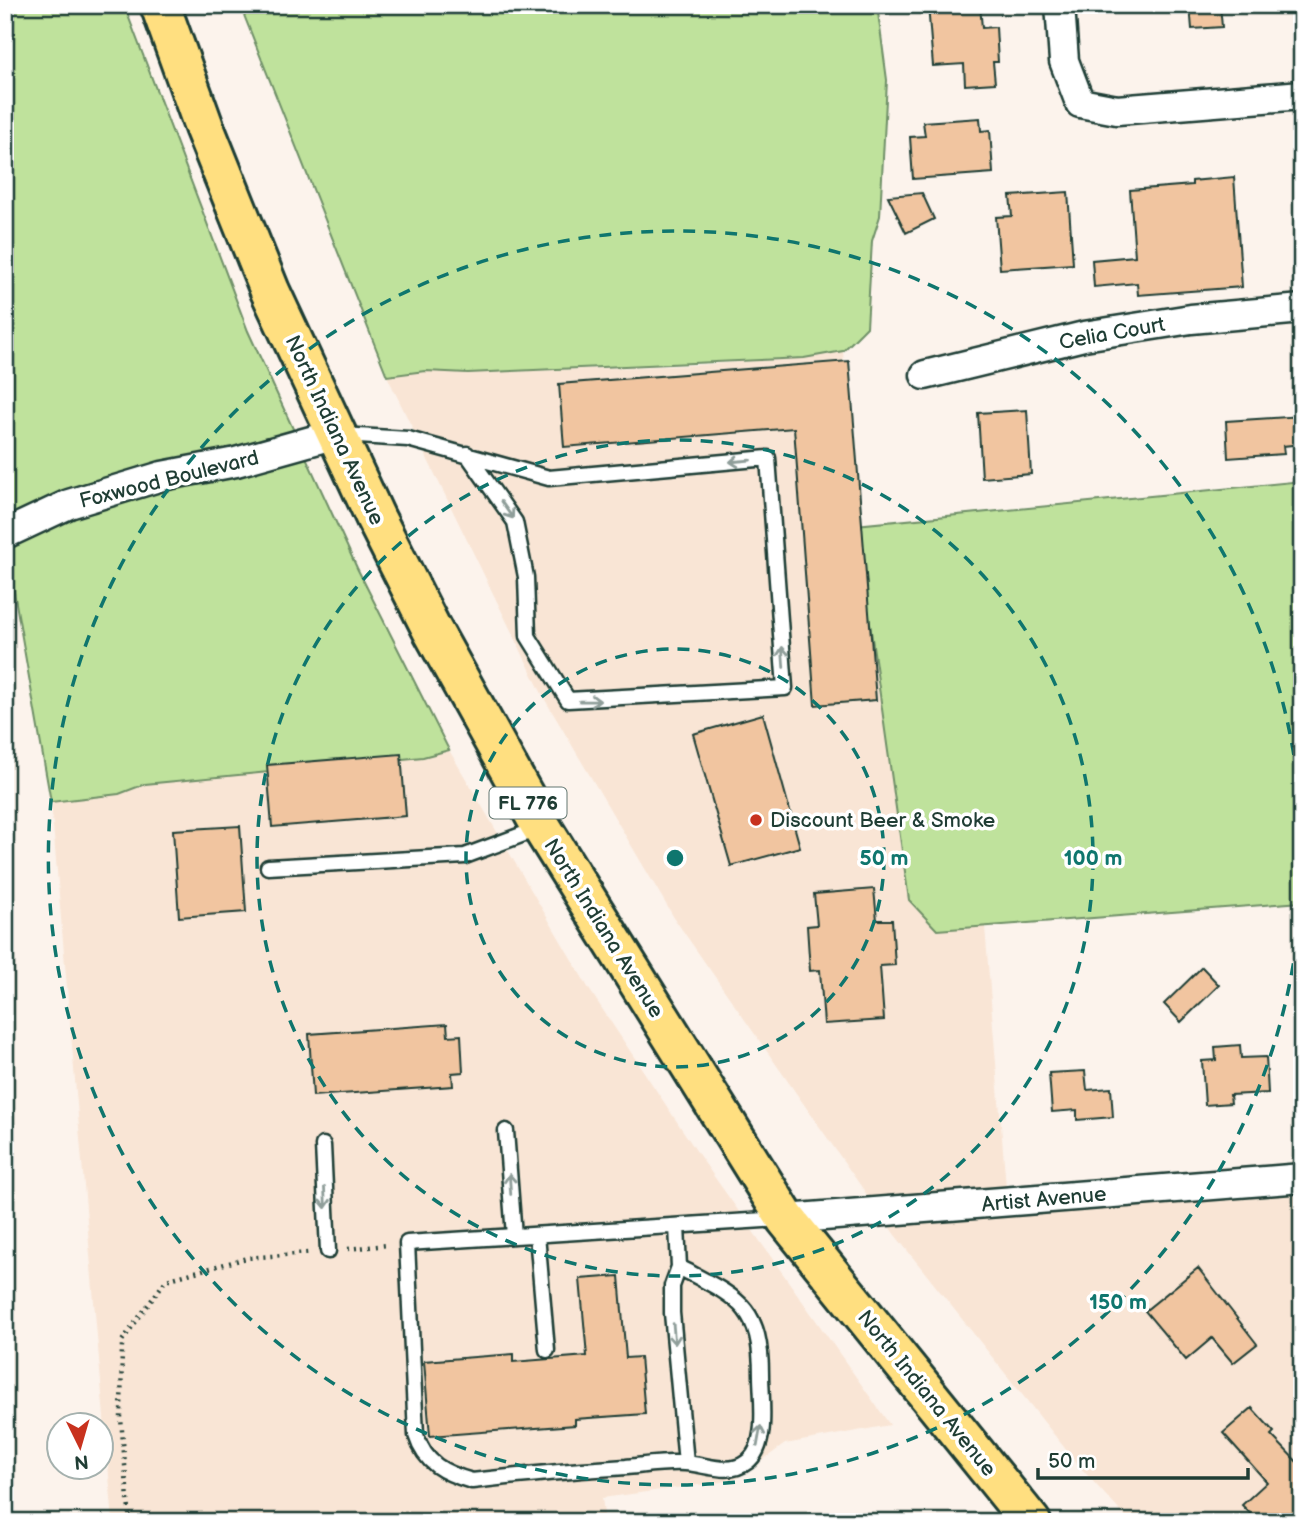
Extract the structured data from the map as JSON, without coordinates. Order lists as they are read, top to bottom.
{
  "streets": {
    "main road": ["North Indiana Avenue", "FL 776"],
    "street": ["Celia Court", "Foxwood Boulevard", "Artist Avenue"]
  },
  "crossings": [
    ["North Indiana Avenue", "Foxwood Boulevard"],
    ["North Indiana Avenue", "Artist Avenue"]
  ],
  "places": ["Discount Beer & Smoke"],
  "scale_bar": "50 m",
  "north": "bottom",
  "rings": ["50 m", "100 m", "150 m"]
}
